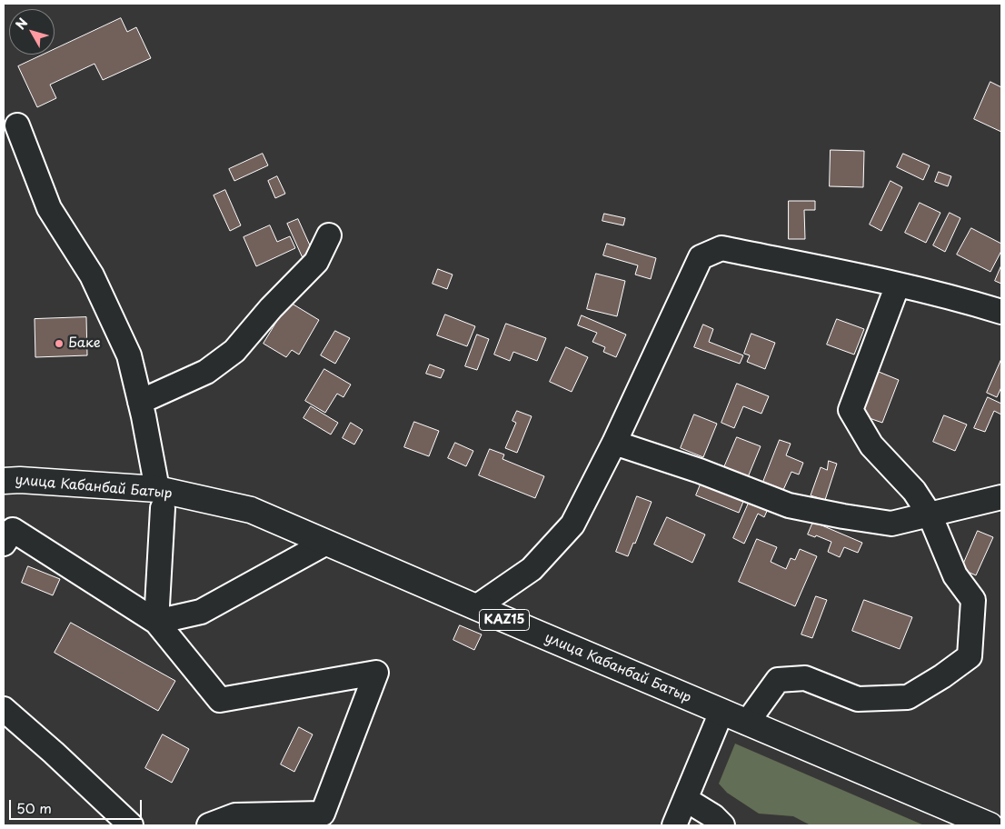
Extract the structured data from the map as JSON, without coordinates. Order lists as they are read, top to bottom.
{
  "streets": {
    "main road": ["улица Кабанбай Батыр", "KAZ15"]
  },
  "places": ["Баке"],
  "scale_bar": "50 m",
  "north": "top left"
}
